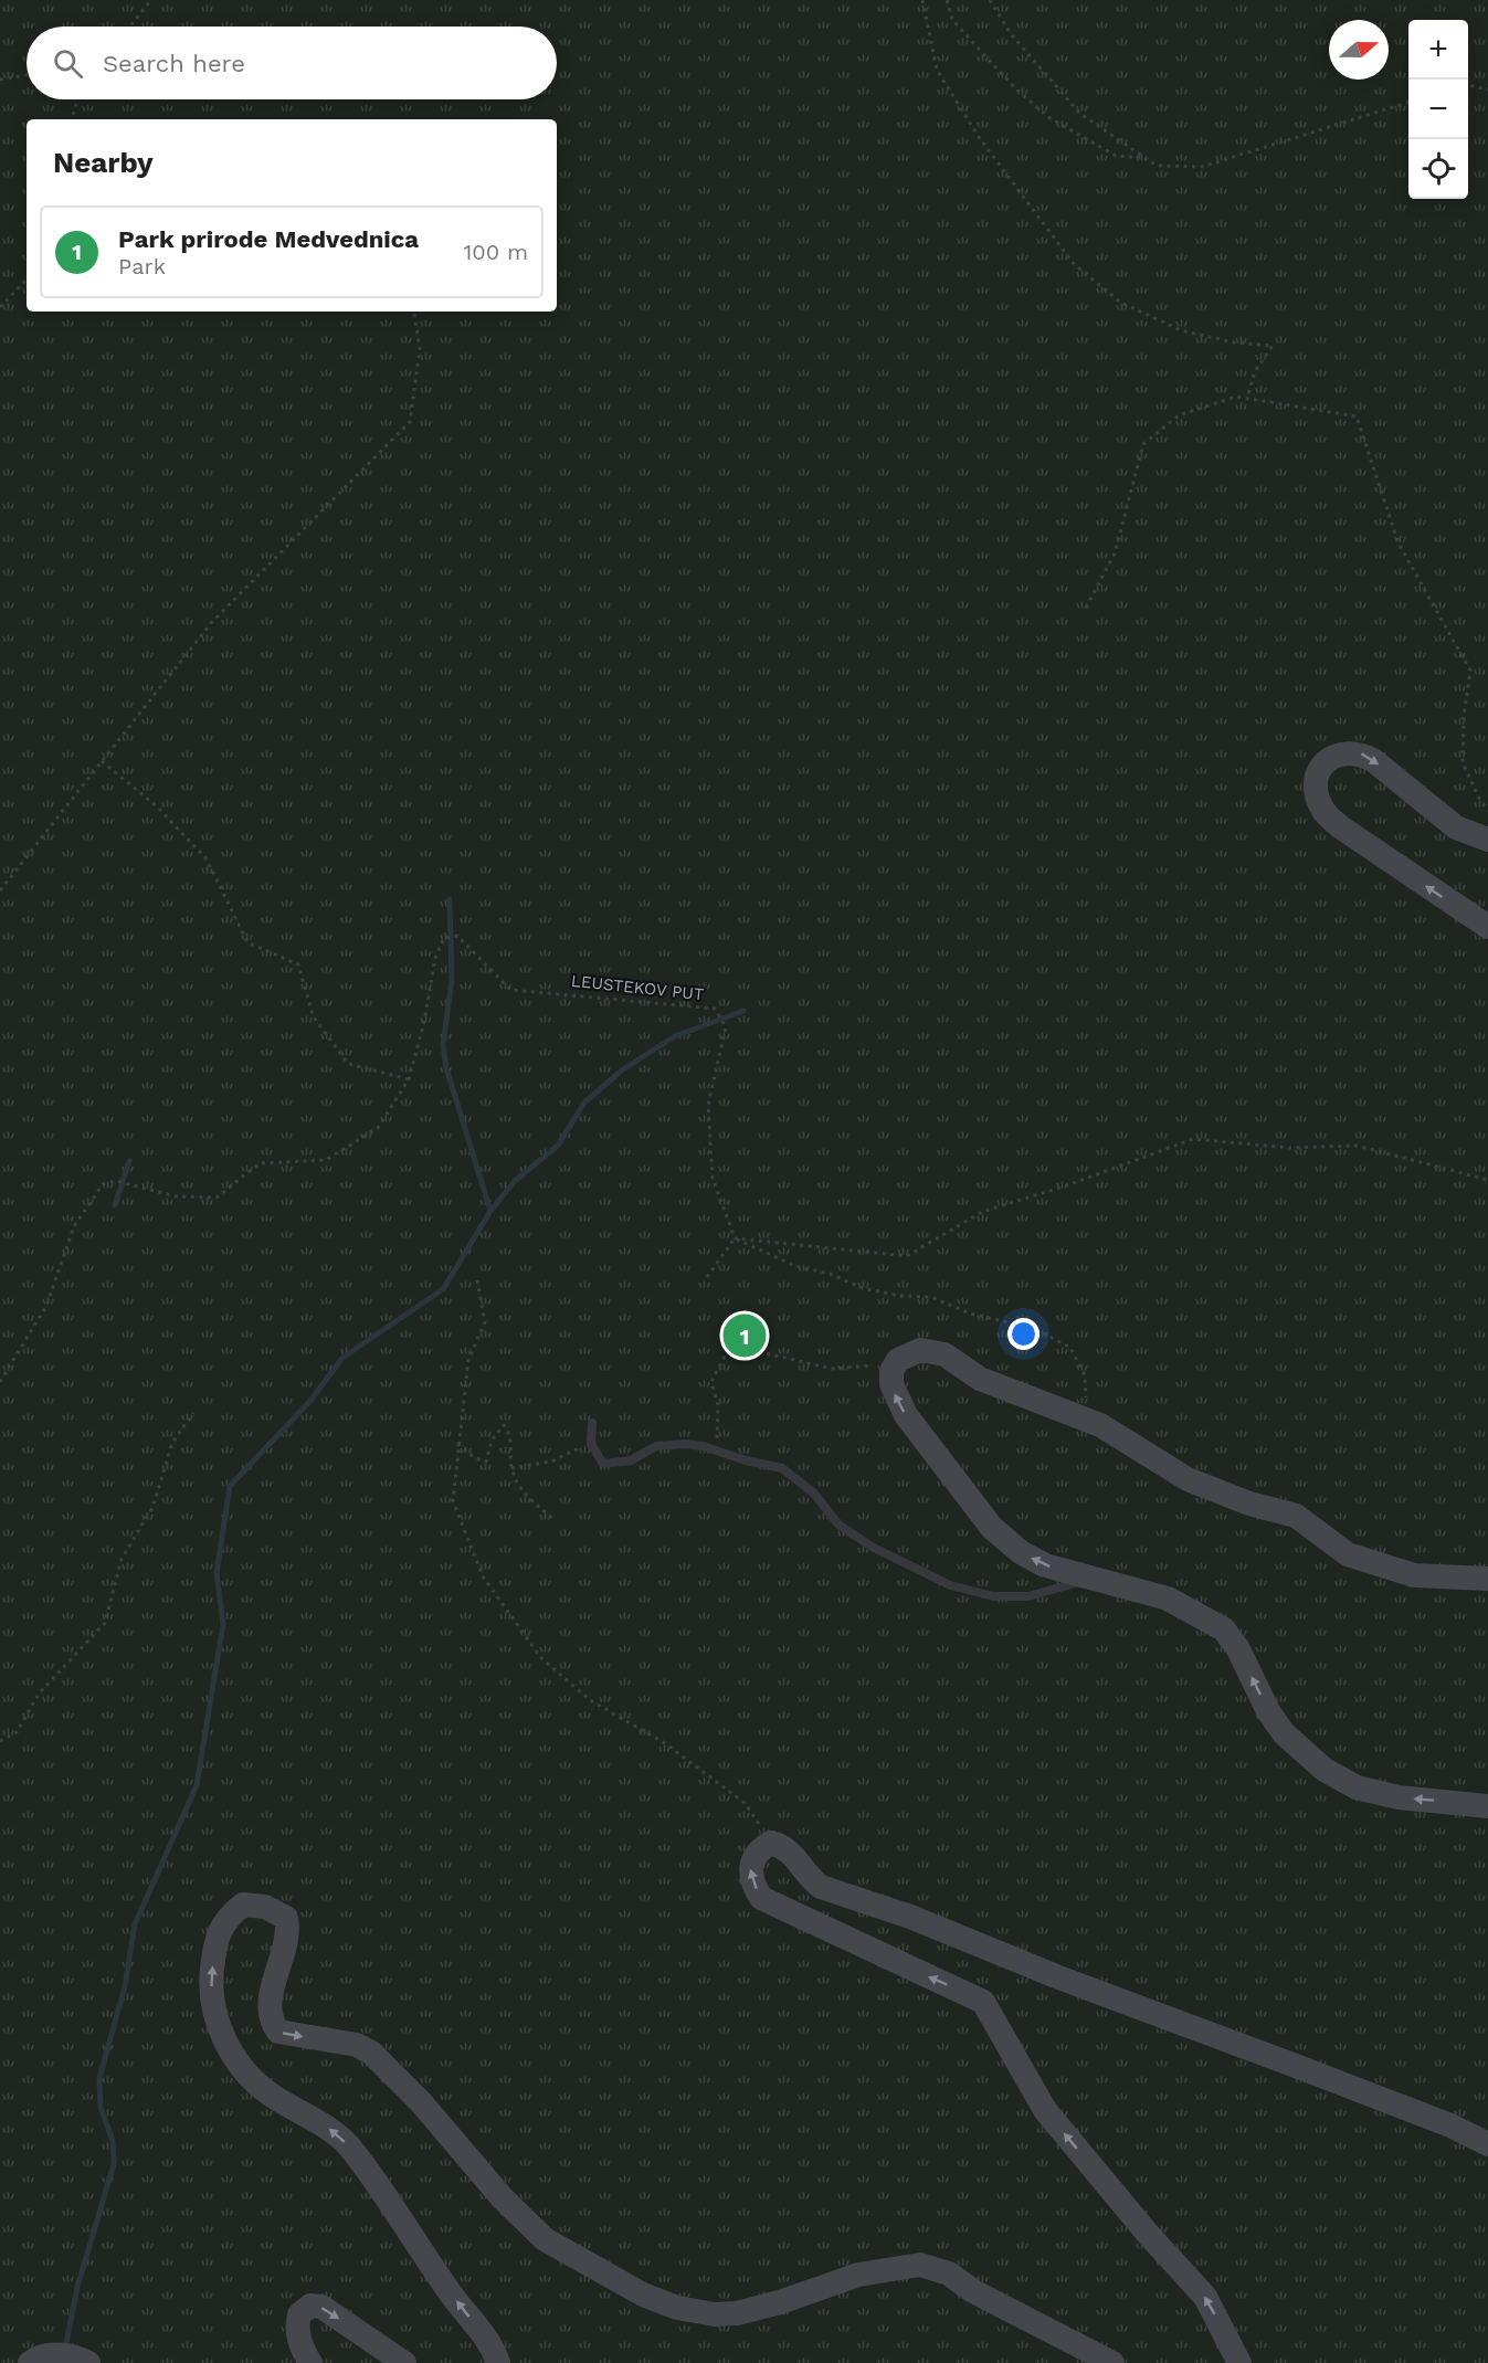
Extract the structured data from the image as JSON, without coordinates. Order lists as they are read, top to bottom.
{
  "streets": {
    "path": ["LEUSTEKOV PUT"]
  },
  "north": "right",
  "page": {
    "map_buttons": ["+", "−"],
    "search": "Search here",
    "heading": "Nearby",
    "list": [
      {
        "mark": "1",
        "name": "Park prirode Medvednica",
        "note": "Park",
        "value": "100 m"
      }
    ],
    "pins": "1"
  }
}
